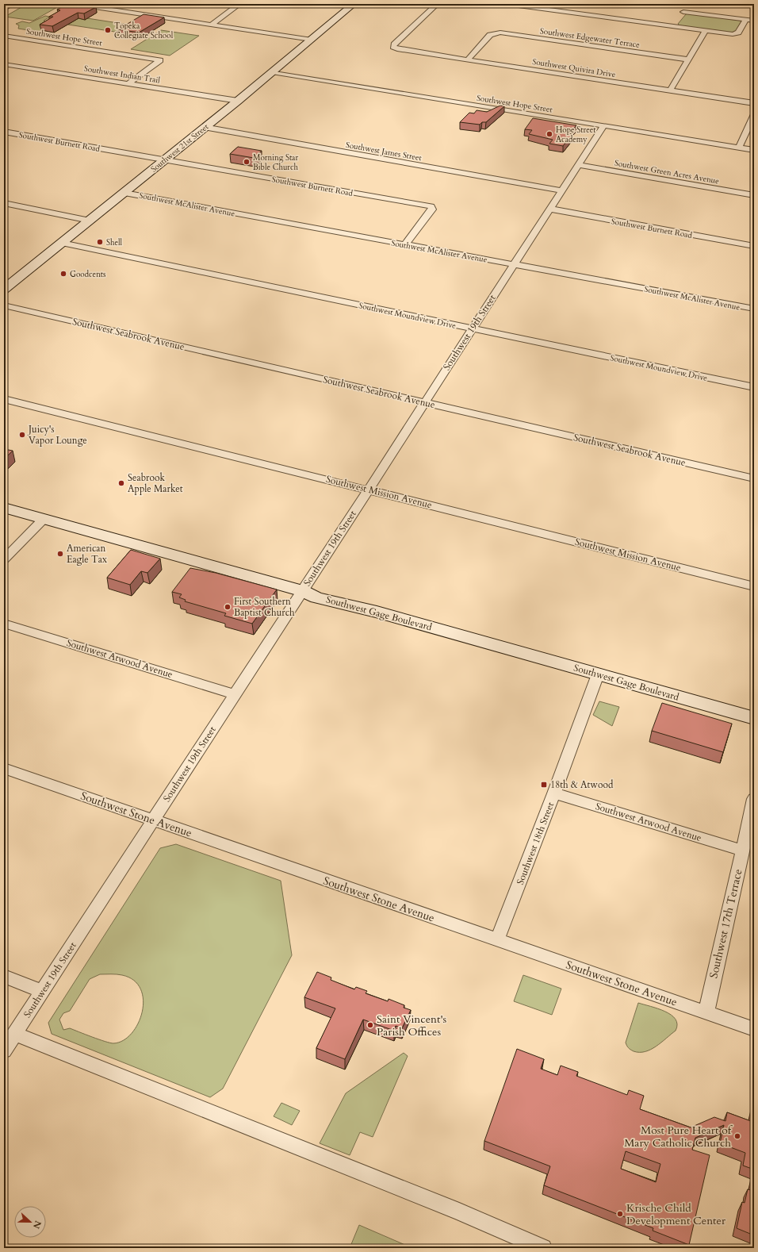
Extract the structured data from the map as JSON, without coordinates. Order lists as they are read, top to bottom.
{
  "streets": {
    "main road": ["Southwest 21st Street", "Southwest Gage Boulevard"],
    "street": [
      "Southwest Hope Street",
      "Southwest Edgewater Terrace",
      "Southwest Quivira Drive",
      "Southwest Indian Trail",
      "Southwest Burnett Road",
      "Southwest James Street",
      "Southwest Green Acres Avenue",
      "Southwest McAlister Avenue",
      "Southwest Moundview Drive",
      "Southwest 19th Street",
      "Southwest Seabrook Avenue",
      "Southwest Mission Avenue",
      "Southwest Atwood Avenue",
      "Southwest Stone Avenue",
      "Southwest 18th Street",
      "Southwest 17th Terrace"
    ]
  },
  "crossings": [
    ["Southwest Hope Street", "Southwest Indian Trail"],
    ["Southwest Hope Street", "Southwest 21st Street"],
    ["Southwest Hope Street", "Southwest 19th Street"],
    ["Southwest Edgewater Terrace", "Southwest Quivira Drive"],
    ["Southwest Indian Trail", "Southwest 21st Street"],
    ["Southwest Burnett Road", "Southwest 21st Street"],
    ["Southwest Burnett Road", "Southwest McAlister Avenue"],
    ["Southwest Burnett Road", "Southwest 19th Street"],
    ["Southwest 21st Street", "Southwest James Street"],
    ["Southwest 21st Street", "Southwest McAlister Avenue"],
    ["Southwest 21st Street", "Southwest Moundview Drive"],
    ["Southwest James Street", "Southwest 19th Street"],
    ["Southwest Green Acres Avenue", "Southwest 19th Street"],
    ["Southwest McAlister Avenue", "Southwest 19th Street"],
    ["Southwest Moundview Drive", "Southwest 19th Street"],
    ["Southwest 19th Street", "Southwest Seabrook Avenue"],
    ["Southwest 19th Street", "Southwest Mission Avenue"],
    ["Southwest 19th Street", "Southwest Gage Boulevard"],
    ["Southwest 19th Street", "Southwest Atwood Avenue"],
    ["Southwest 19th Street", "Southwest Stone Avenue"],
    ["Southwest Gage Boulevard", "Southwest 18th Street"],
    ["Southwest Atwood Avenue", "Southwest 18th Street"],
    ["Southwest Atwood Avenue", "Southwest 17th Terrace"],
    ["Southwest Stone Avenue", "Southwest 18th Street"],
    ["Southwest Stone Avenue", "Southwest 17th Terrace"]
  ],
  "places": {
    "other": [
      "Topeka Collegiate School",
      "Hope Street Academy",
      "Morning Star Bible Church",
      "Shell",
      "Goodcents",
      "Juicy's Vapor Lounge",
      "Seabrook Apple Market",
      "American Eagle Tax",
      "First Southern Baptist Church",
      "Saint Vincent's Parish Offices",
      "Most Pure Heart of Mary Catholic Church",
      "Krische Child Development Center"
    ],
    "transit": ["18th & Atwood"]
  },
  "north": "right"
}
